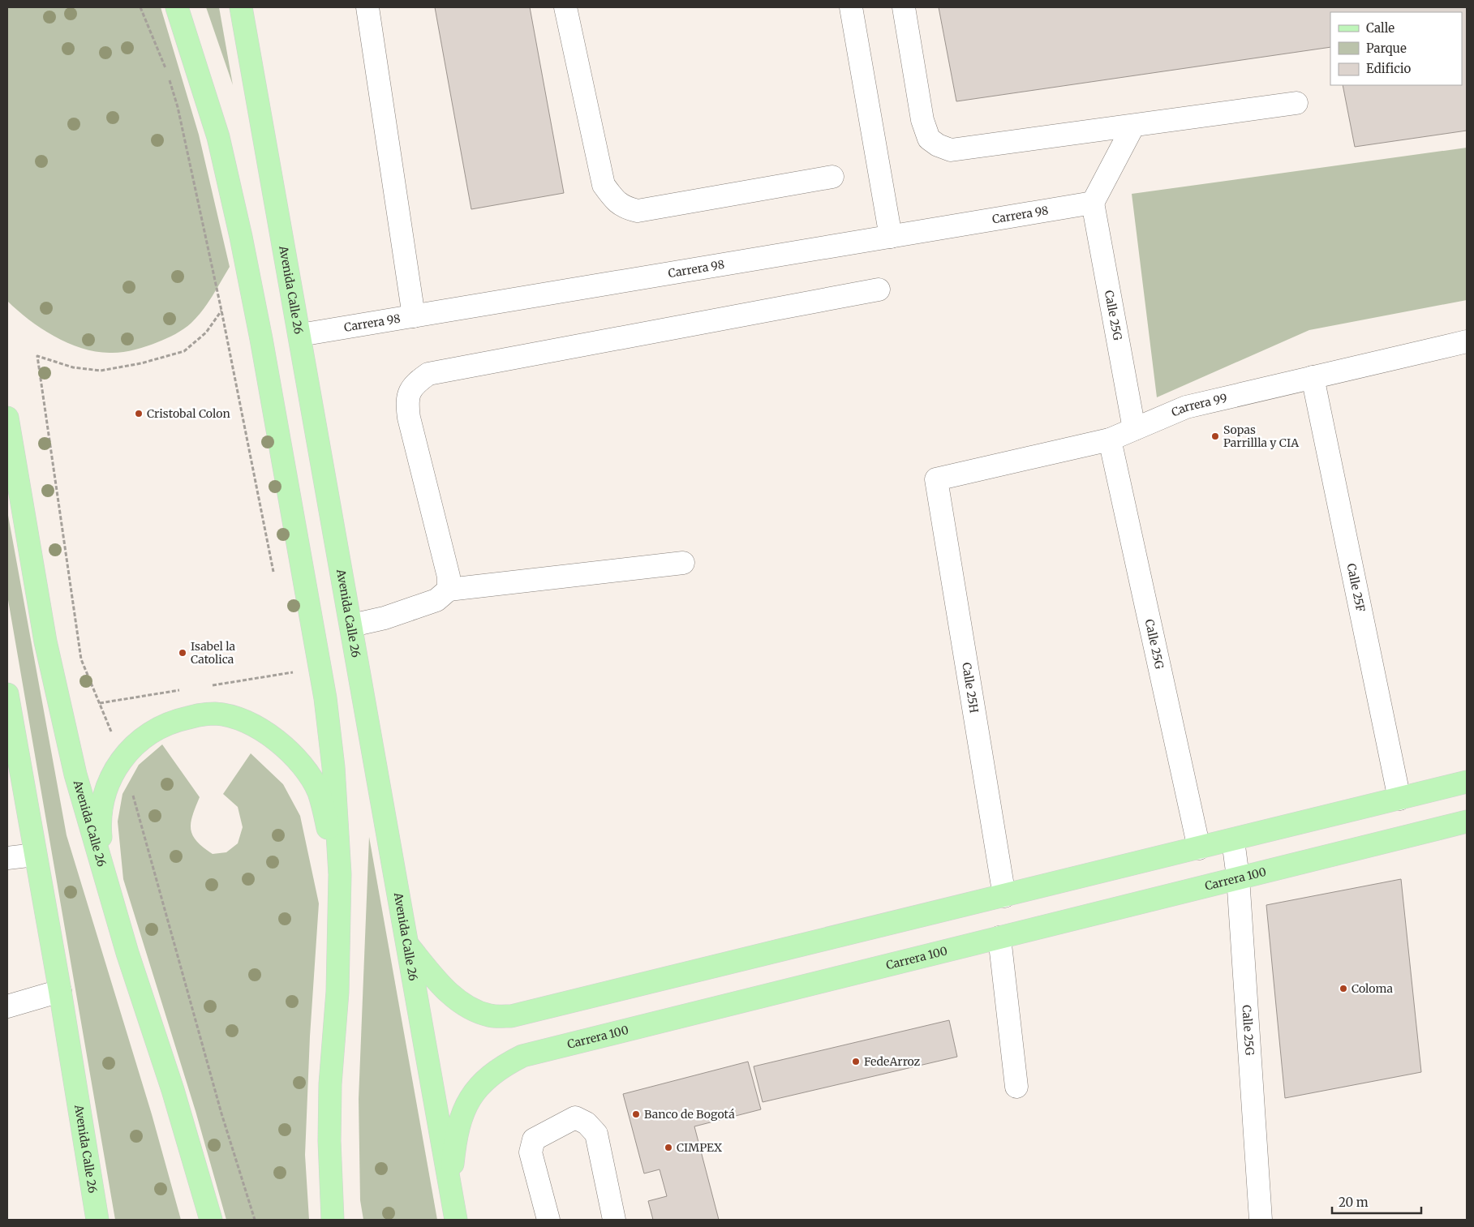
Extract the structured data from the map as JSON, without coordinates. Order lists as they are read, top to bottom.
{
  "streets": {
    "main road": ["Avenida Calle 26", "Carrera 100"],
    "street": [
      "Carrera 98",
      "Calle 25G",
      "Carrera 99",
      "Calle 25F",
      "Calle 25H"
    ]
  },
  "crossings": [
    ["Carrera 98", "Avenida Calle 26"],
    ["Carrera 98", "Calle 25G"],
    ["Avenida Calle 26", "Carrera 100"],
    ["Calle 25G", "Carrera 99"],
    ["Calle 25G", "Carrera 100"],
    ["Carrera 99", "Calle 25F"],
    ["Carrera 99", "Calle 25H"]
  ],
  "places": [
    "Cristobal Colon",
    "Sopas Parrillla y CIA",
    "Isabel la Catolica",
    "Coloma",
    "FedeArroz",
    "Banco de Bogotá",
    "CIMPEX"
  ],
  "legend": ["Calle", "Parque", "Edificio"],
  "scale_bar": "20 m"
}
